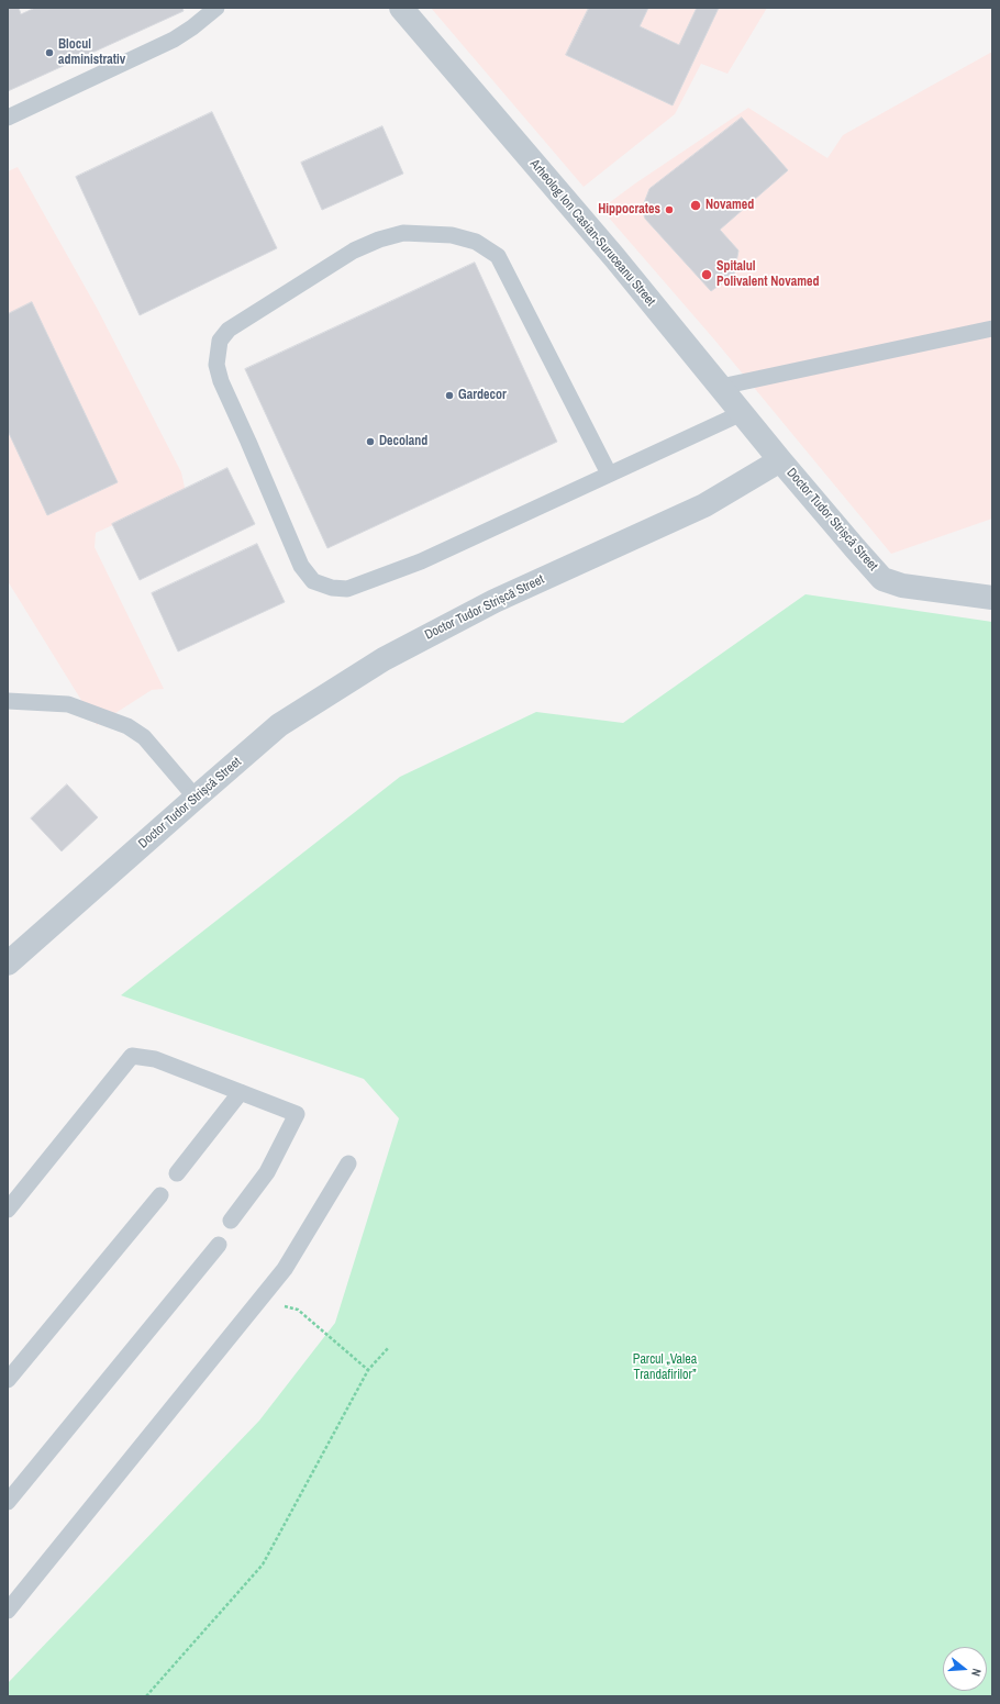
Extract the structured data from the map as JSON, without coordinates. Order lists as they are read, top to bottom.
{
  "streets": {
    "street": ["Arheolog Ion Casian-Suruceanu Street", "Doctor Tudor Strișcă Street"]
  },
  "crossings": [
    ["Arheolog Ion Casian-Suruceanu Street", "Doctor Tudor Strișcă Street"]
  ],
  "parks": ["Parcul „Valea Trandafirilor”"],
  "places": [
    "Blocul administrativ",
    "Novamed",
    "Hippocrates",
    "Spitalul Polivalent Novamed",
    "Gardecor",
    "Decoland"
  ],
  "north": "right"
}
